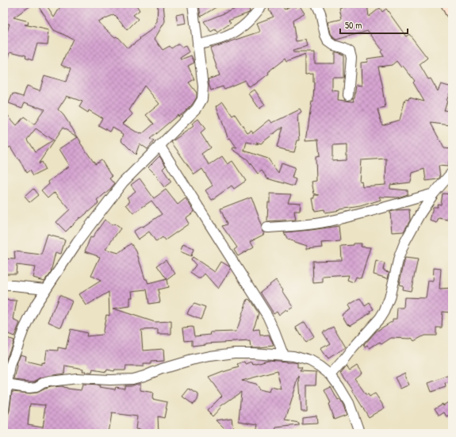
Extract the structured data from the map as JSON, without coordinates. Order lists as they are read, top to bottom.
{
  "scale_bar": "50 m"
}
